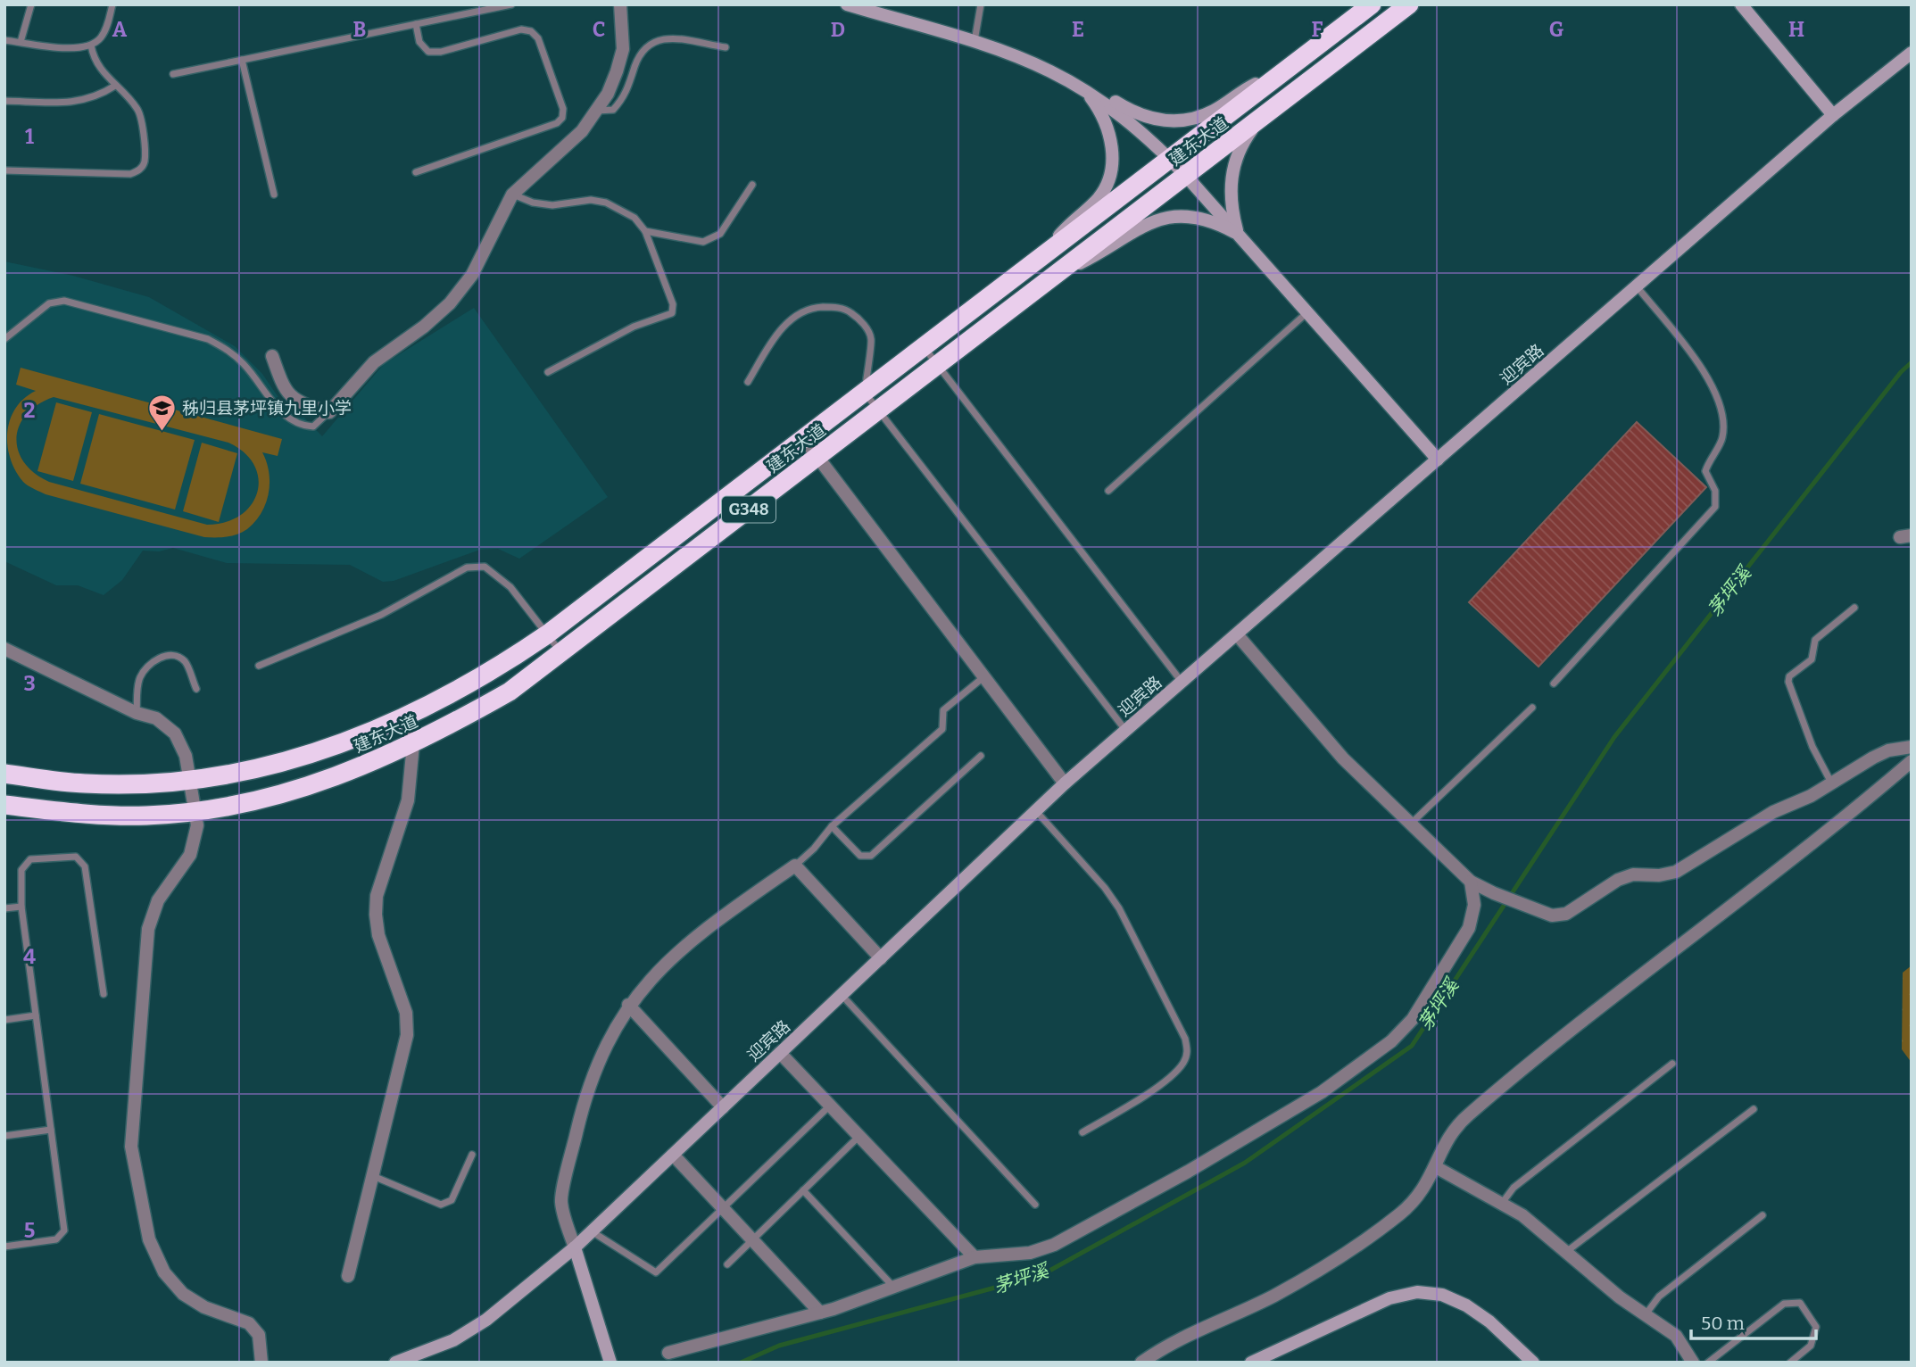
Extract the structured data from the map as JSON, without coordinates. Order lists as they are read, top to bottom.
{
  "streets": {
    "highway": ["建东大道", "G348"],
    "main road": ["迎宾路"]
  },
  "water": ["茅坪溪"],
  "places": {
    "school or university": ["秭归县茅坪镇九里小学"]
  },
  "scale_bar": "50 m",
  "grid": {
    "columns": [
      "A",
      "B",
      "C",
      "D",
      "E",
      "F",
      "G",
      "H"
    ],
    "rows": [
      "1",
      "2",
      "3",
      "4",
      "5"
    ]
  }
}
